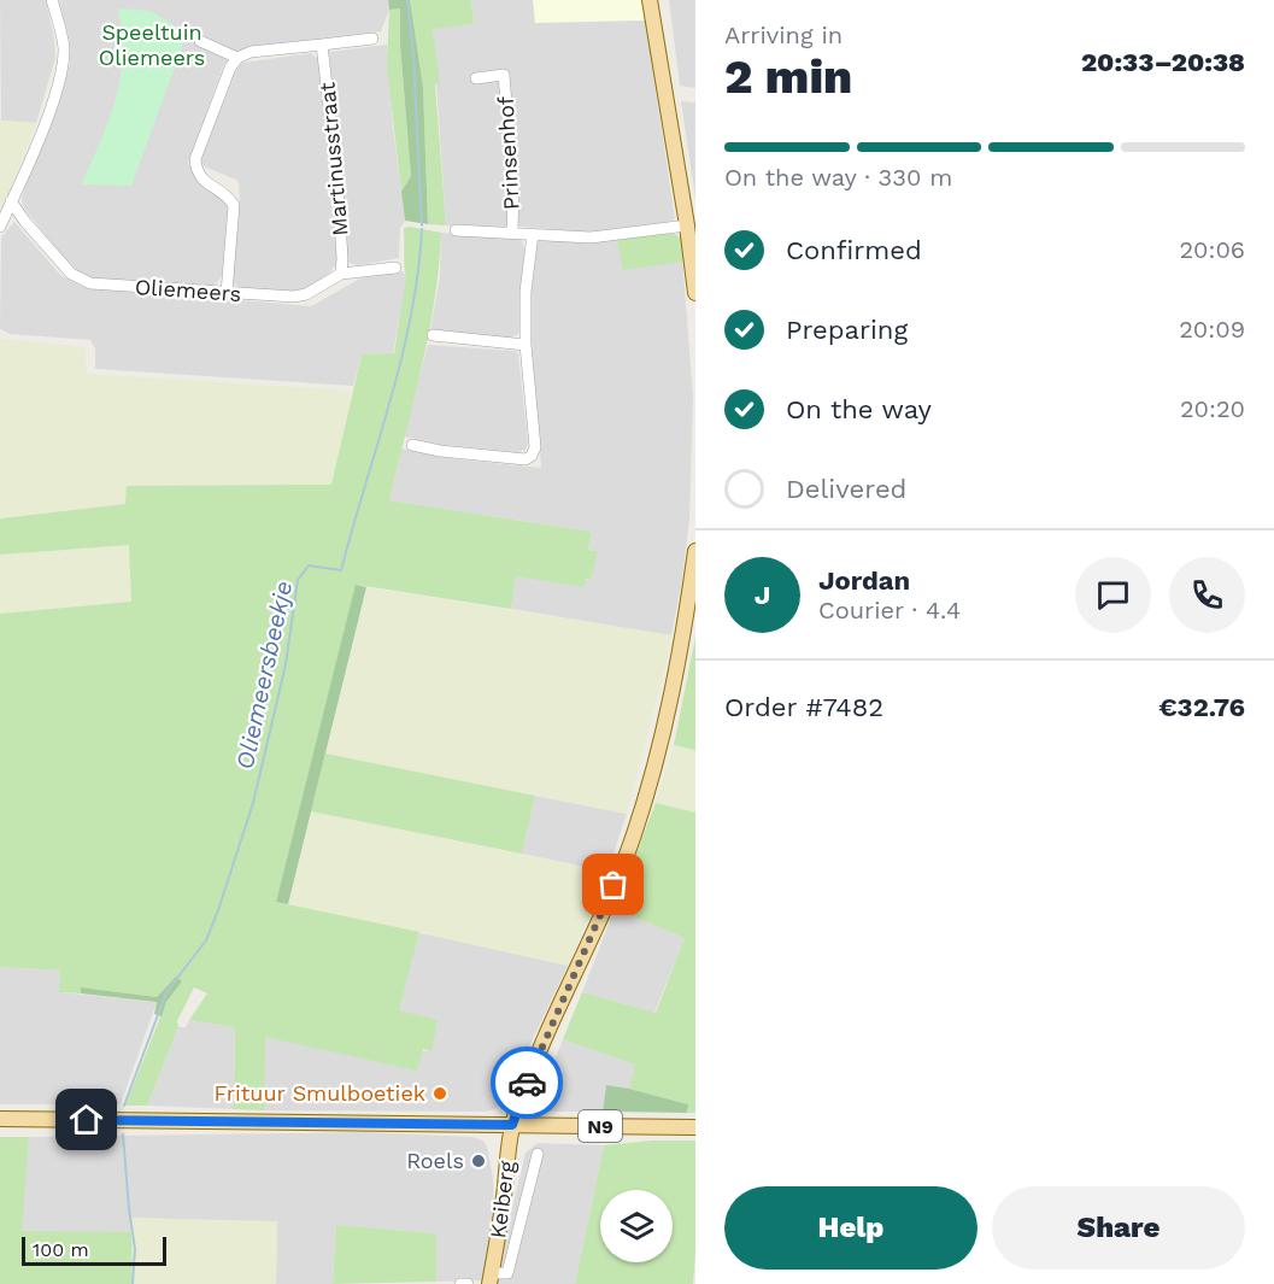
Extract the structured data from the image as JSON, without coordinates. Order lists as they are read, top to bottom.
{
  "streets": {
    "main road": ["N9", "Keiberg"],
    "street": ["Prinsenhof", "Martinusstraat", "Oliemeers"]
  },
  "crossings": [
    ["Martinusstraat", "Oliemeers"],
    ["N9", "Keiberg"]
  ],
  "water": ["Oliemeersbeekje"],
  "parks": ["Speeltuin Oliemeers"],
  "places": ["Frituur Smulboetiek", "Roels"],
  "scale_bar": "100 m",
  "page": {
    "heading": ["2 min", "Arriving in", "20:33–20:38"],
    "panel": [
      "Jordan",
      "Courier · 4.4",
      "Order #7482",
      "€32.76"
    ],
    "bar": "On the way · 330 m",
    "list": [
      ["Confirmed", "20:06"],
      ["Preparing", "20:09"],
      ["On the way", "20:20"],
      "Delivered"
    ],
    "round": "J",
    "buttons": ["Help", "Share"],
    "scale": "100 m"
  }
}
